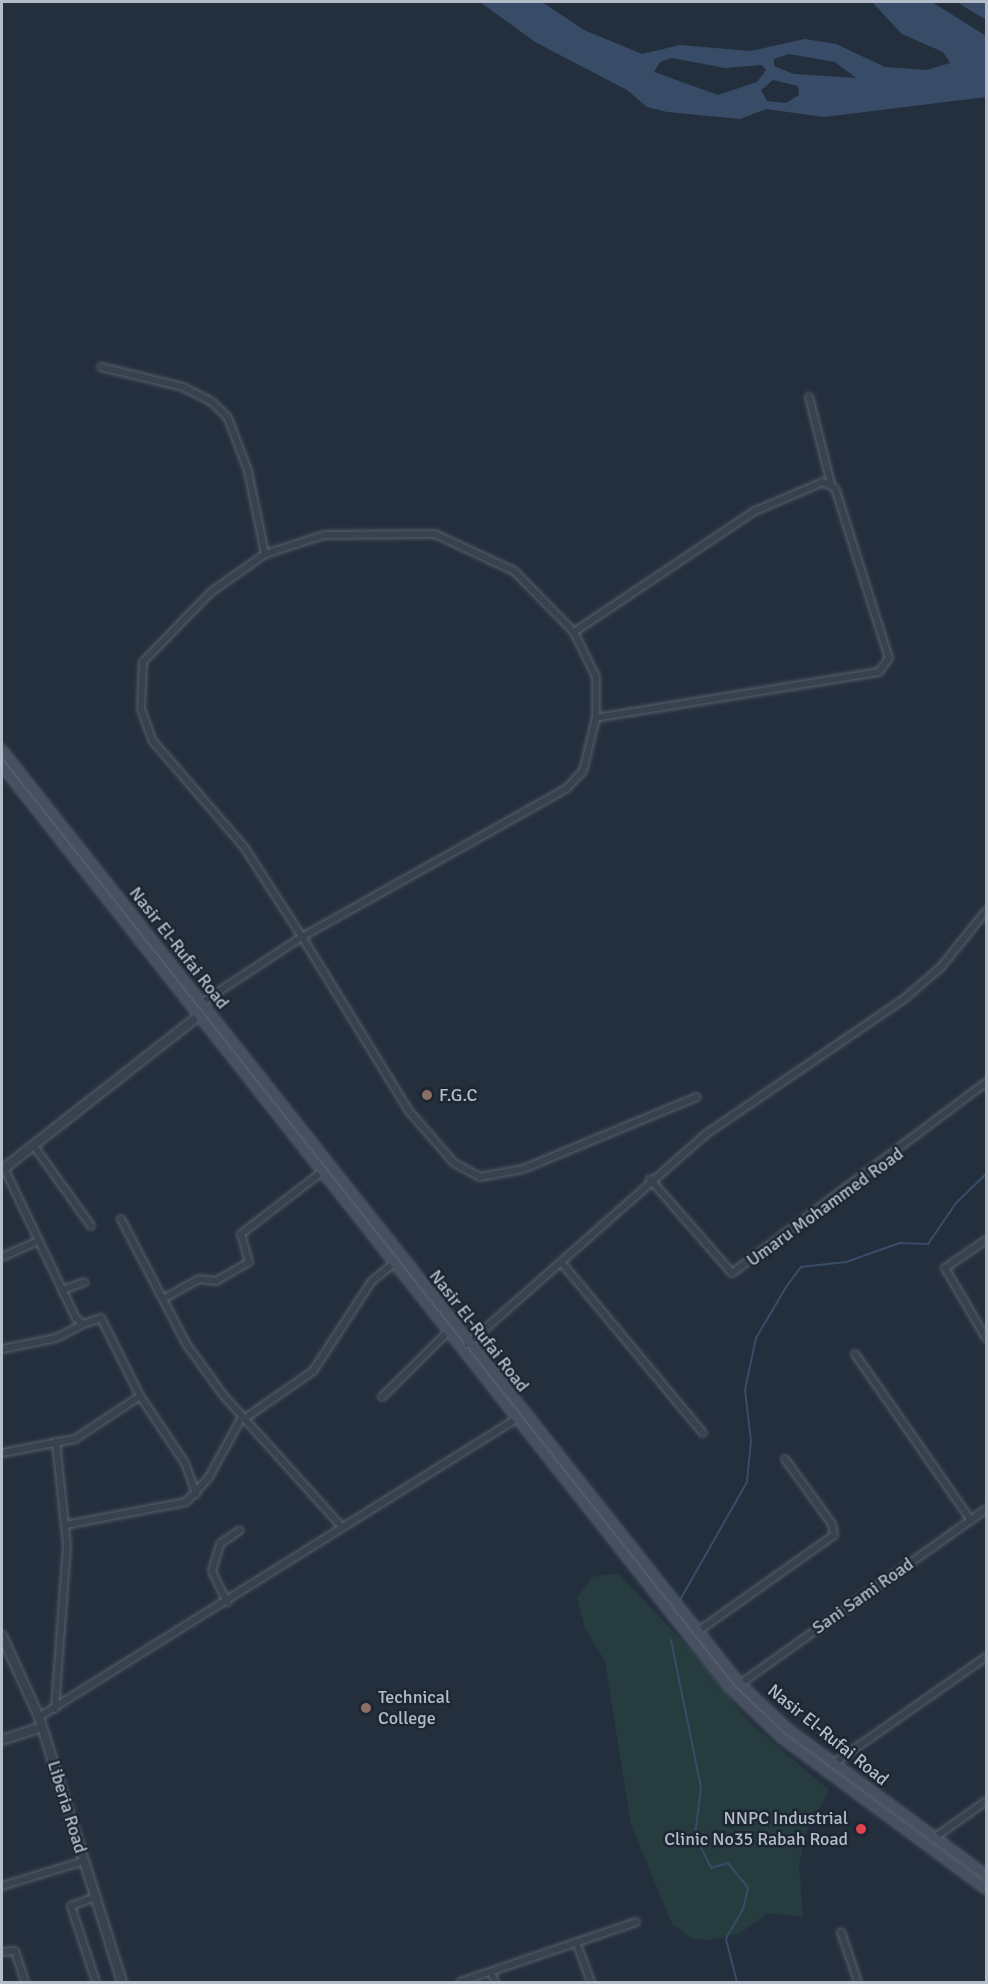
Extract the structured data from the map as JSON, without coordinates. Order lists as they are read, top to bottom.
{
  "streets": {
    "main road": ["Nasir El-Rufai Road"],
    "street": ["Umaru Mohammed Road", "Sani Sami Road", "Liberia Road"]
  },
  "crossings": [
    ["Nasir El-Rufai Road", "Sani Sami Road"]
  ],
  "places": ["F.G.C", "Technical College", "NNPC Industrial Clinic No35 Rabah Road"]
}
